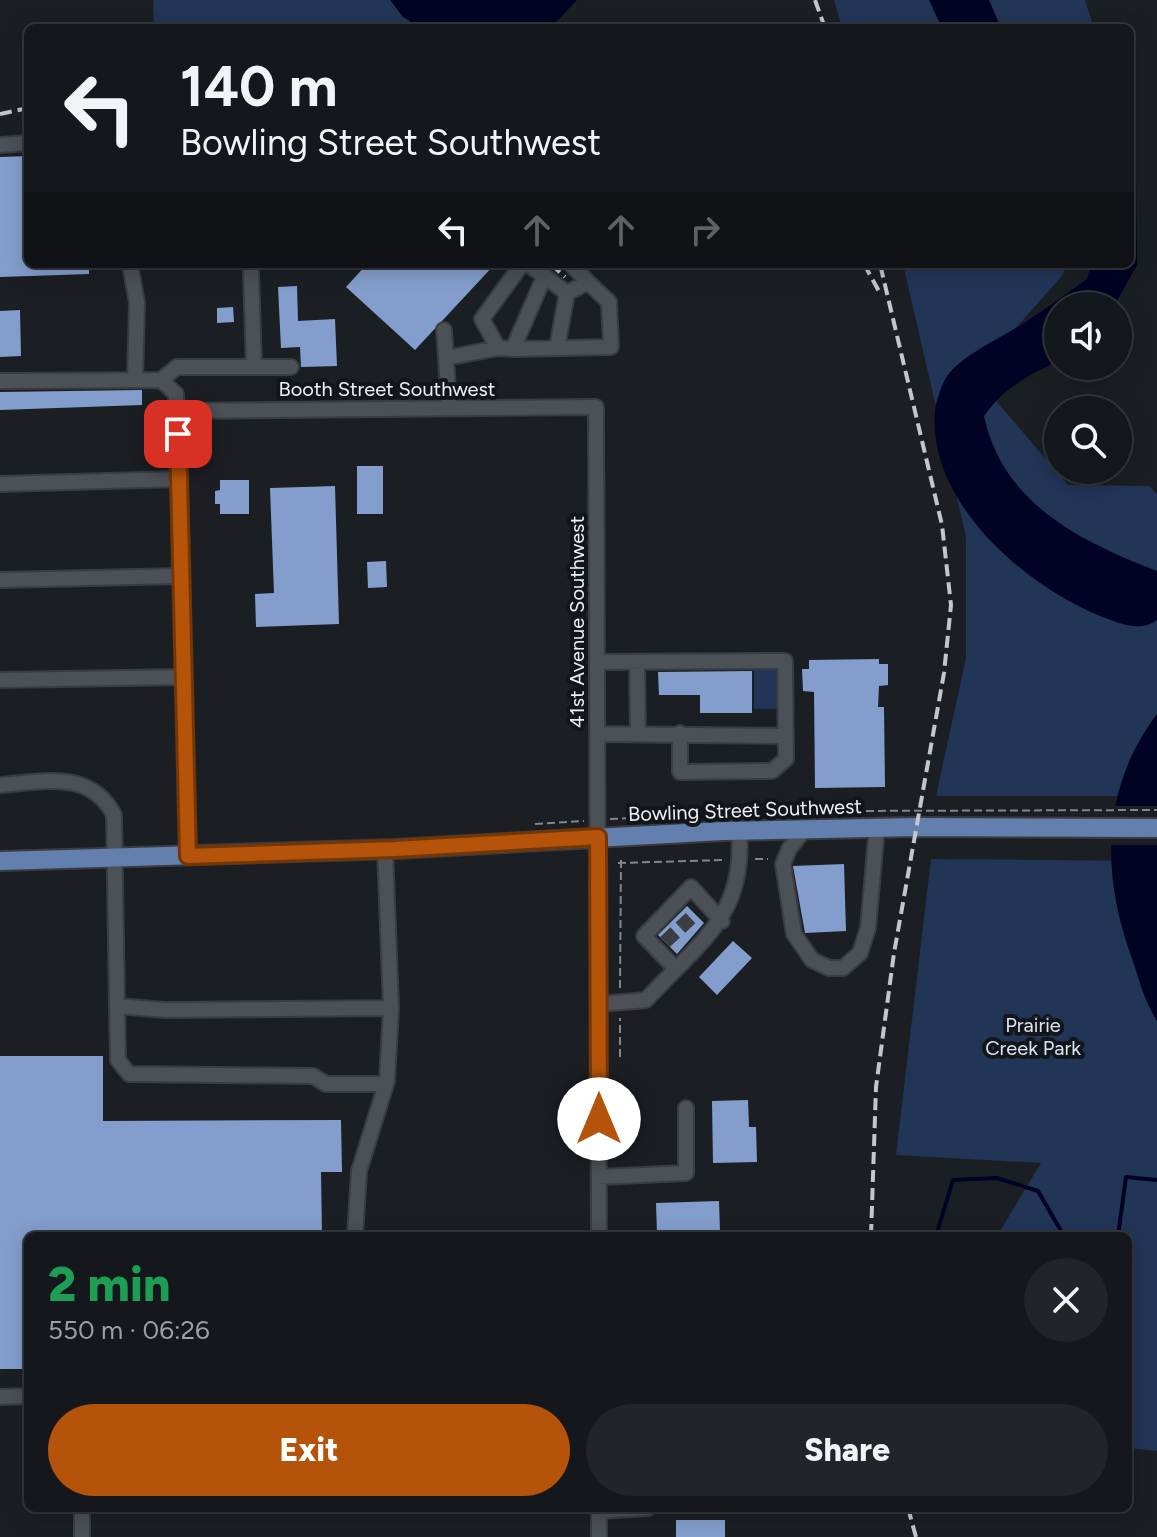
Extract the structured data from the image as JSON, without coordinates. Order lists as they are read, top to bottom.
{
  "streets": {
    "main road": ["Bowling Street Southwest"],
    "street": ["Booth Street Southwest", "41st Avenue Southwest"]
  },
  "crossings": [
    ["Booth Street Southwest", "41st Avenue Southwest"],
    ["41st Avenue Southwest", "Bowling Street Southwest"]
  ],
  "parks": ["Prairie Creek Park"],
  "page": {
    "turn": ["140 m", "Bowling Street Southwest"],
    "heading": ["2 min", "550 m · 06:26"],
    "buttons": ["Exit", "Share"]
  }
}
